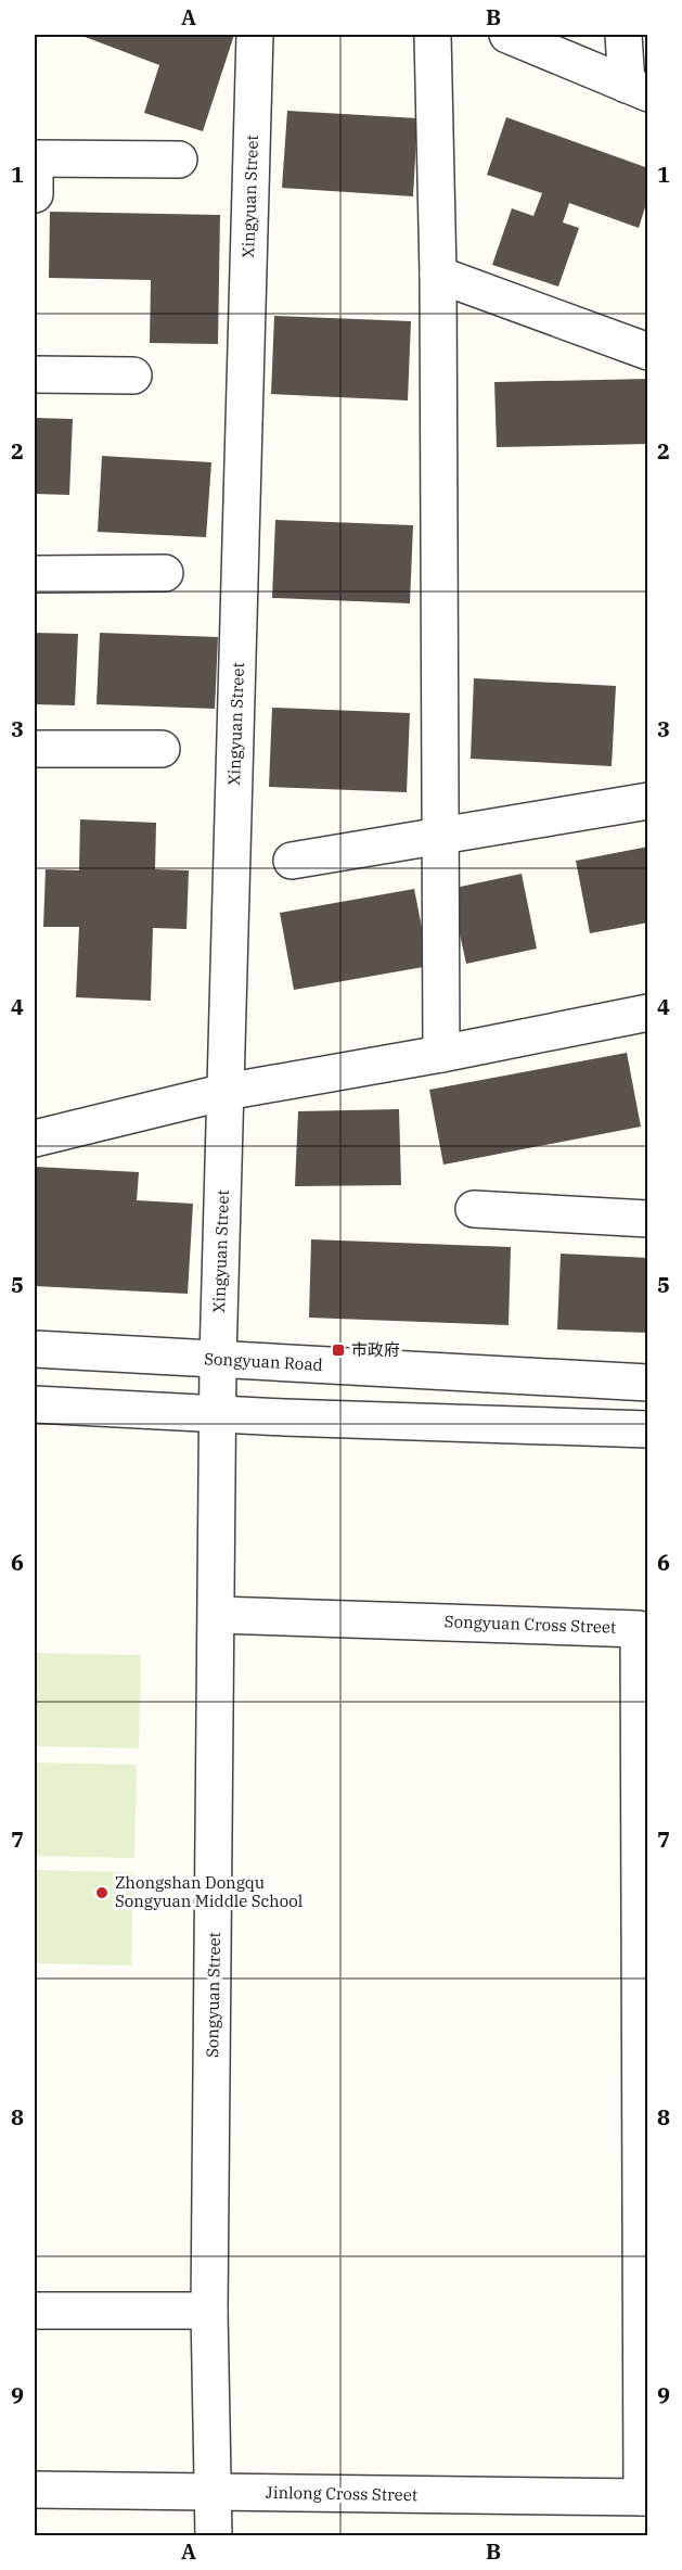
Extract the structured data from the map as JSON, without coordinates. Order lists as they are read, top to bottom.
{
  "streets": {
    "street": [
      "Xingyuan Street",
      "Songyuan Road",
      "Songyuan Cross Street",
      "Songyuan Street",
      "Jinlong Cross Street"
    ]
  },
  "crossings": [
    ["Xingyuan Street", "Songyuan Road"],
    ["Xingyuan Street", "Songyuan Street"],
    ["Songyuan Cross Street", "Songyuan Street"],
    ["Songyuan Cross Street", "Jinlong Cross Street"],
    ["Songyuan Street", "Jinlong Cross Street"]
  ],
  "places": {
    "transit": ["市政府"],
    "other": ["Zhongshan Dongqu Songyuan Middle School"]
  },
  "grid": {
    "columns": ["A", "B"],
    "rows": [
      "1",
      "2",
      "3",
      "4",
      "5",
      "6",
      "7",
      "8",
      "9"
    ]
  }
}
